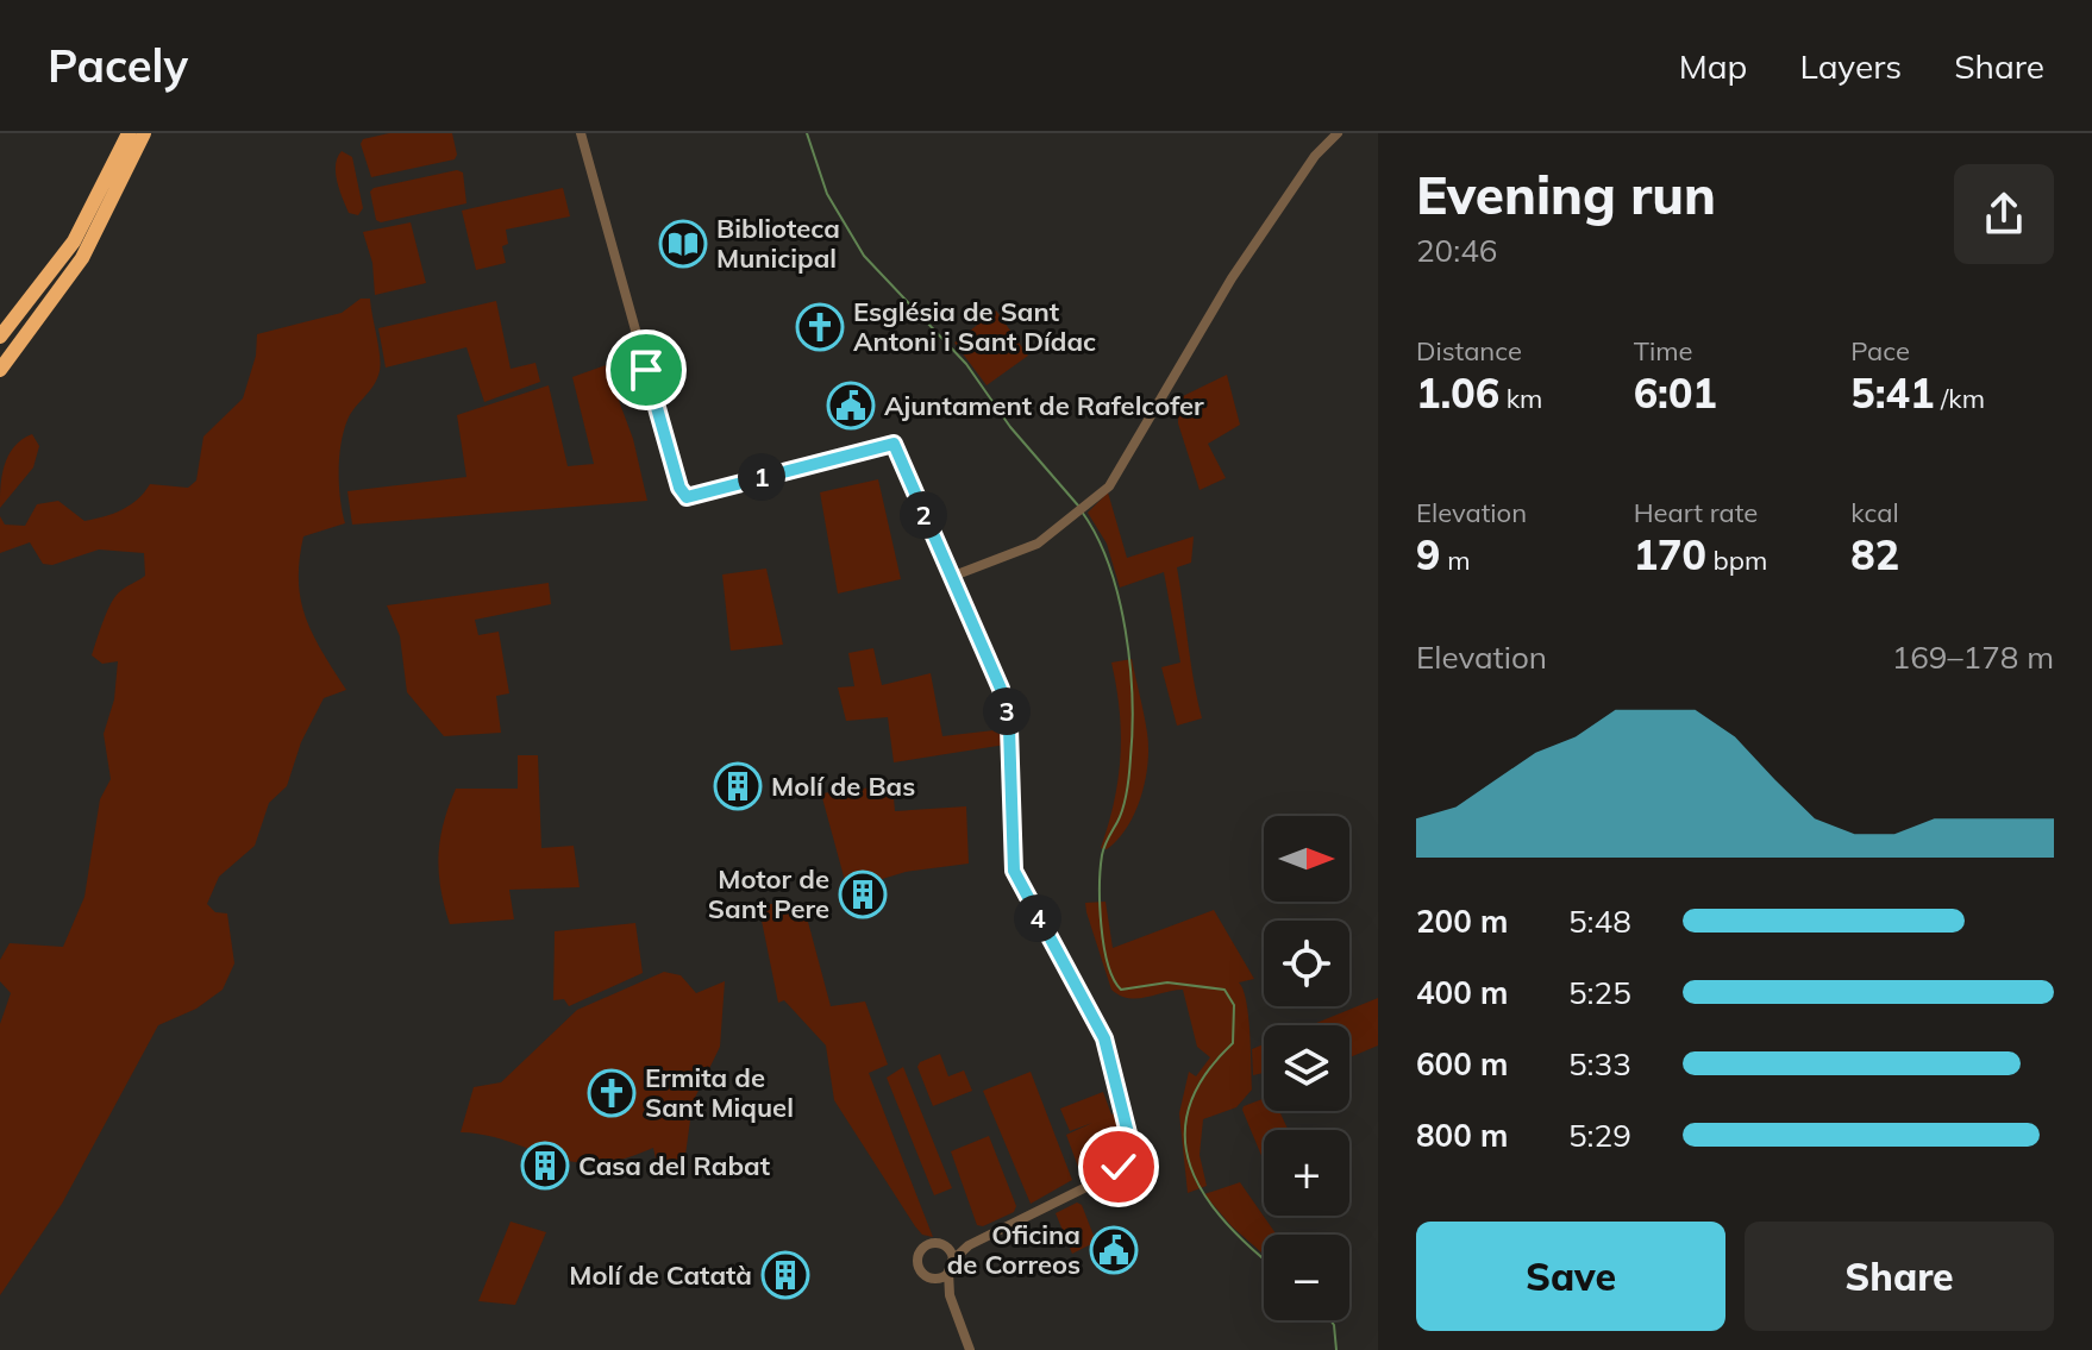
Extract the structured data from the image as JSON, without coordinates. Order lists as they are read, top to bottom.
{
  "places": {
    "library": ["Biblioteca Municipal"],
    "church": ["Església de Sant Antoni i Sant Dídac", "Ermita de Sant Miquel"],
    "public building": ["Ajuntament de Rafelcofer", "Oficina de Correos"],
    "building": [
      "Molí de Bas",
      "Motor de Sant Pere",
      "Casa del Rabat",
      "Molí de Catatà"
    ]
  },
  "north": "right",
  "page": {
    "header": "Pacely",
    "nav": ["Map", "Layers", "Share"],
    "heading": ["Evening run", "20:46"],
    "stats": [
      ["Distance", "1.06 km"],
      ["Time", "6:01"],
      ["Pace", "5:41 /km"],
      ["Elevation", "9 m"],
      ["Heart rate", "170 bpm"],
      ["kcal", "82"]
    ],
    "pins": [
      "1",
      "2",
      "3",
      "4"
    ],
    "chart": ["Elevation", "169–178 m"],
    "map_buttons": ["+", "−"],
    "list": [
      {
        "name": "200 m",
        "note": "5:48"
      },
      {
        "name": "400 m",
        "note": "5:25"
      },
      {
        "name": "600 m",
        "note": "5:33"
      },
      {
        "name": "800 m",
        "note": "5:29"
      }
    ],
    "buttons": ["Save", "Share"]
  }
}
